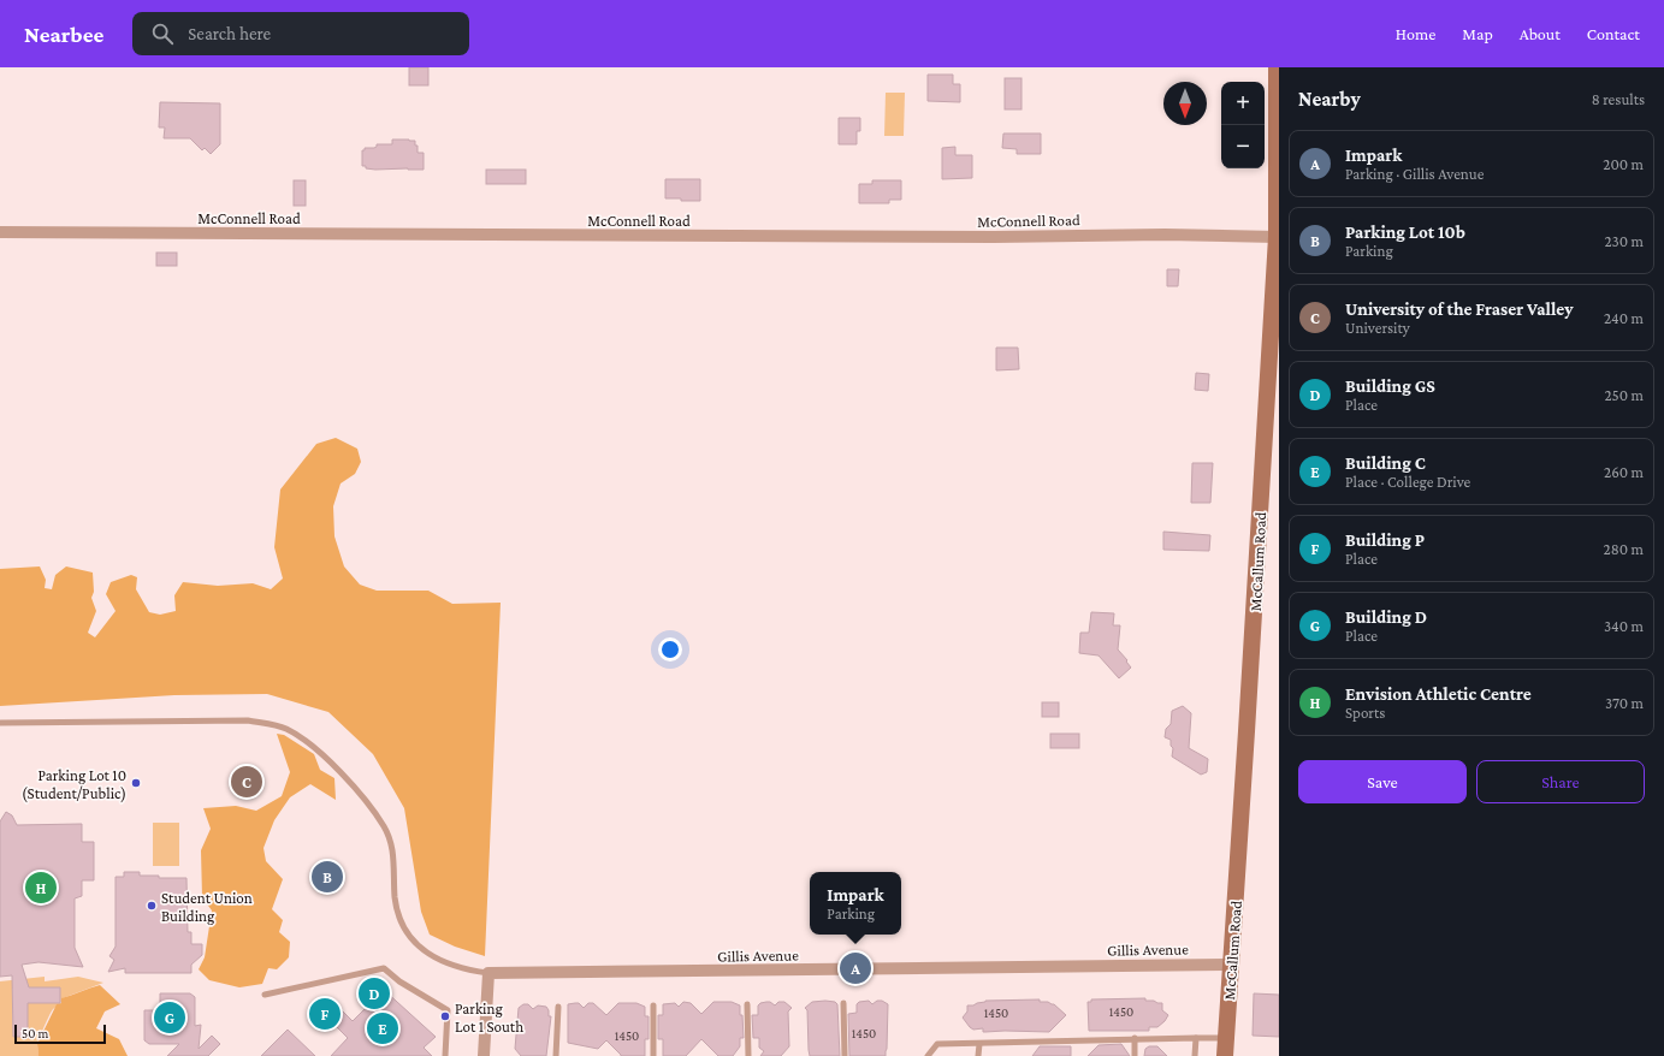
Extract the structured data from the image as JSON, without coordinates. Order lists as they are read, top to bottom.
{
  "streets": {
    "main road": ["McCallum Road"],
    "street": ["McConnell Road", "Gillis Avenue"]
  },
  "crossings": [
    ["McConnell Road", "McCallum Road"],
    ["McCallum Road", "Gillis Avenue"]
  ],
  "places": ["Parking Lot 10 (Student/Public)", "Student Union Building", "Parking Lot 1 South"],
  "house_numbers": [
    "1450",
    "1450",
    "1450",
    "1450"
  ],
  "scale_bar": "50 m",
  "north": "bottom",
  "page": {
    "header": "Nearbee",
    "search": "Search here",
    "nav": [
      "Home",
      "Map",
      "About",
      "Contact"
    ],
    "heading": ["Nearby", "8 results"],
    "map_buttons": ["+", "−"],
    "list": [
      {
        "mark": "A",
        "name": "Impark",
        "note": "Parking · Gillis Avenue",
        "value": "200 m"
      },
      {
        "mark": "B",
        "name": "Parking Lot 10b",
        "note": "Parking",
        "value": "230 m"
      },
      {
        "mark": "C",
        "name": "University of the Fraser Valley",
        "note": "University",
        "value": "240 m"
      },
      {
        "mark": "D",
        "name": "Building GS",
        "note": "Place",
        "value": "250 m"
      },
      {
        "mark": "E",
        "name": "Building C",
        "note": "Place · College Drive",
        "value": "260 m"
      },
      {
        "mark": "F",
        "name": "Building P",
        "note": "Place",
        "value": "280 m"
      },
      {
        "mark": "G",
        "name": "Building D",
        "note": "Place",
        "value": "340 m"
      },
      {
        "mark": "H",
        "name": "Envision Athletic Centre",
        "note": "Sports",
        "value": "370 m"
      }
    ],
    "buttons": ["Save", "Share"],
    "pins": [
      "C",
      "B",
      "H",
      "A",
      "D",
      "F",
      "G",
      "E"
    ],
    "popup": ["Impark", "Parking"],
    "scale": "50 m"
  }
}
